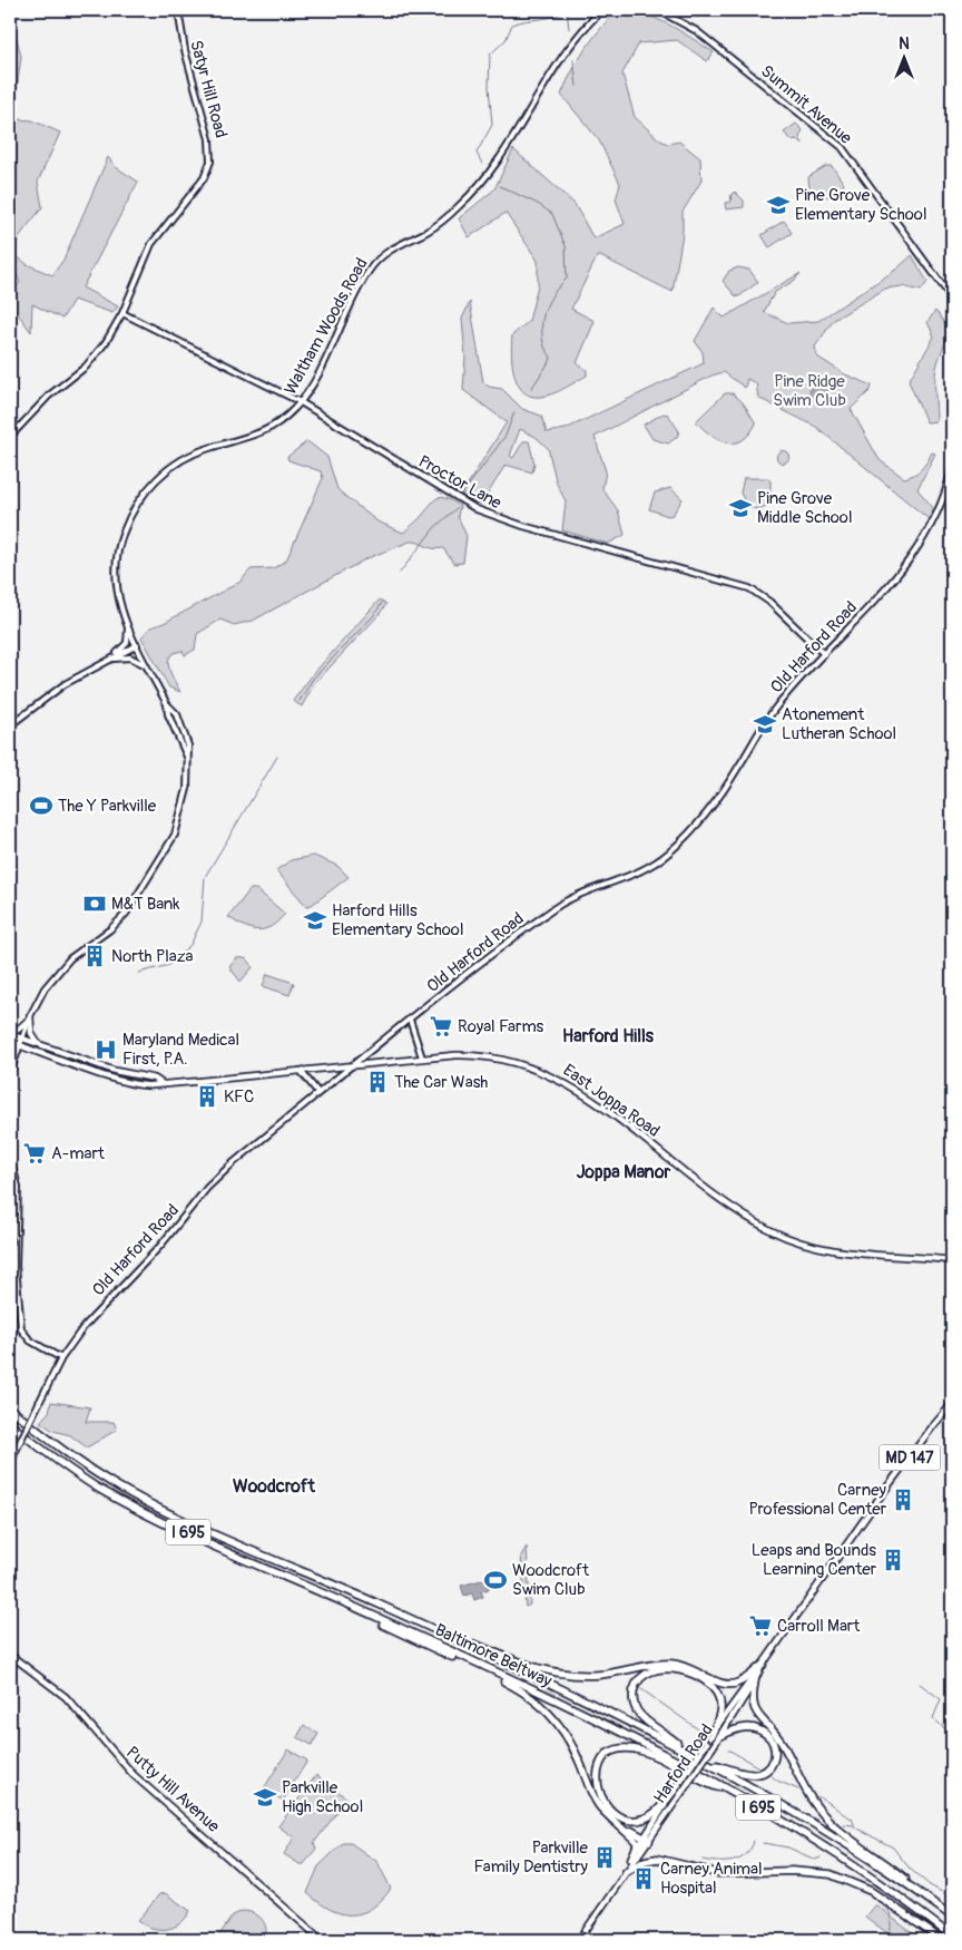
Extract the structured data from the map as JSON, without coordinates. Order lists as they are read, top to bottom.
{
  "streets": {
    "highway": ["I 695", "Baltimore Beltway"],
    "main road": [
      "East Joppa Road",
      "MD 147",
      "Harford Road",
      "Putty Hill Avenue"
    ],
    "street": [
      "Satyr Hill Road",
      "Summit Avenue",
      "Waltham Woods Road",
      "Proctor Lane",
      "Old Harford Road"
    ]
  },
  "crossings": [
    ["Satyr Hill Road", "Proctor Lane"],
    ["Waltham Woods Road", "Proctor Lane"],
    ["Waltham Woods Road", "East Joppa Road"],
    ["Proctor Lane", "Old Harford Road"],
    ["Old Harford Road", "East Joppa Road"]
  ],
  "districts": ["Harford Hills", "Joppa Manor", "Woodcroft"],
  "parks": ["Pine Ridge Swim Club"],
  "places": {
    "school or university": [
      "Pine Grove Elementary School",
      "Pine Grove Middle School",
      "Atonement Lutheran School",
      "Harford Hills Elementary School",
      "Parkville High School"
    ],
    "sports": ["The Y Parkville", "Woodcroft Swim Club"],
    "bank": ["M&T Bank"],
    "building": [
      "North Plaza",
      "The Car Wash",
      "KFC",
      "Carney Professional Center",
      "Leaps and Bounds Learning Center",
      "Parkville Family Dentistry",
      "Carney Animal Hospital"
    ],
    "supermarket": ["Royal Farms", "A-mart", "Carroll Mart"],
    "hospital": ["Maryland Medical First, P.A."]
  },
  "north": "top"
}
